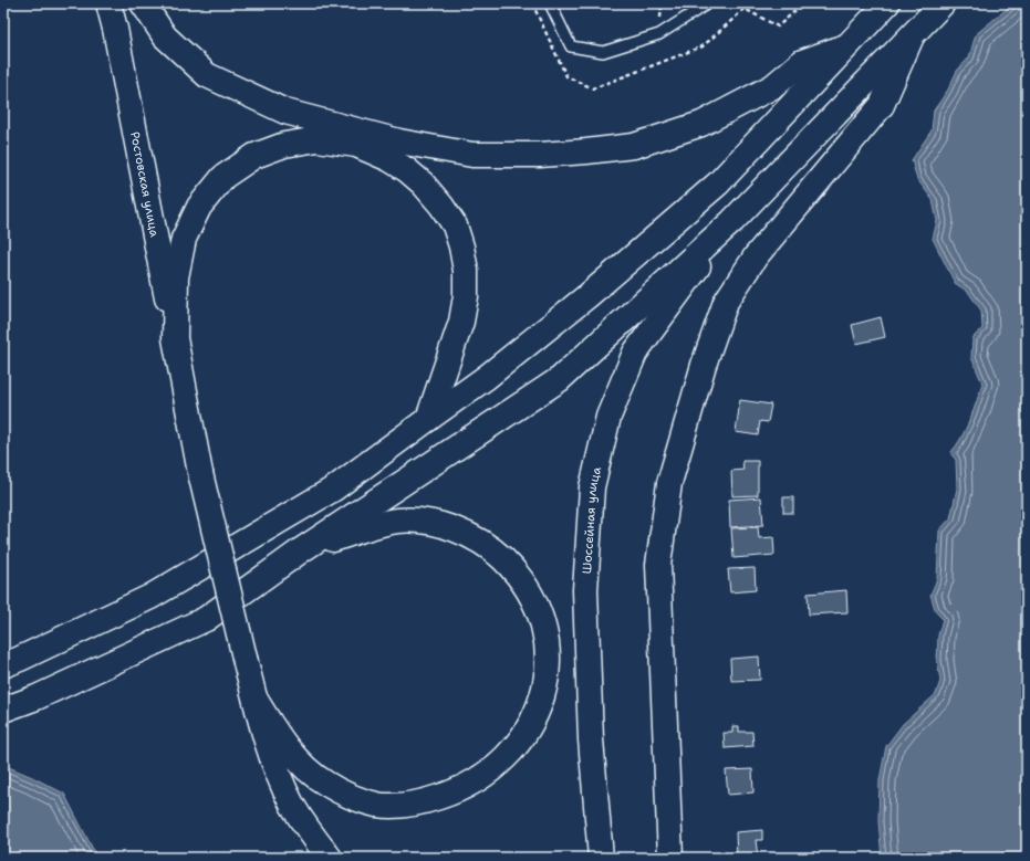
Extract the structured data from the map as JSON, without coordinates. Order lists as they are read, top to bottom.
{
  "streets": {
    "main road": ["Ростовская улица", "Шоссейная улица"]
  }
}
